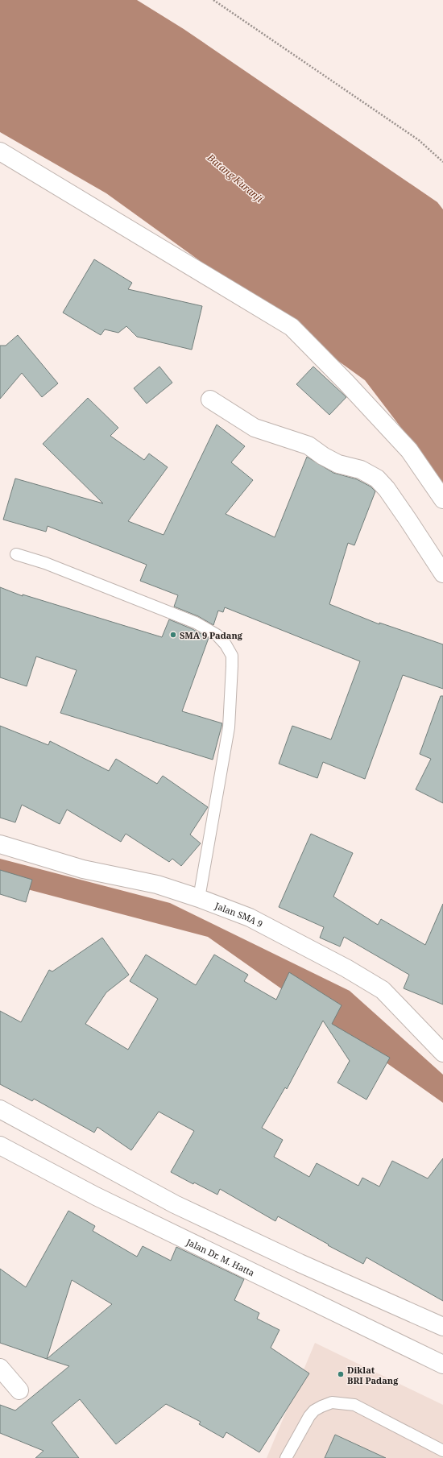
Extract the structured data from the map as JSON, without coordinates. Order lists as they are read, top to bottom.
{
  "streets": {
    "street": ["Jalan SMA 9", "Jalan Dr. M. Hatta"]
  },
  "water": ["Batang Kuranji"],
  "places": ["SMA 9 Padang", "Diklat BRI Padang"]
}
